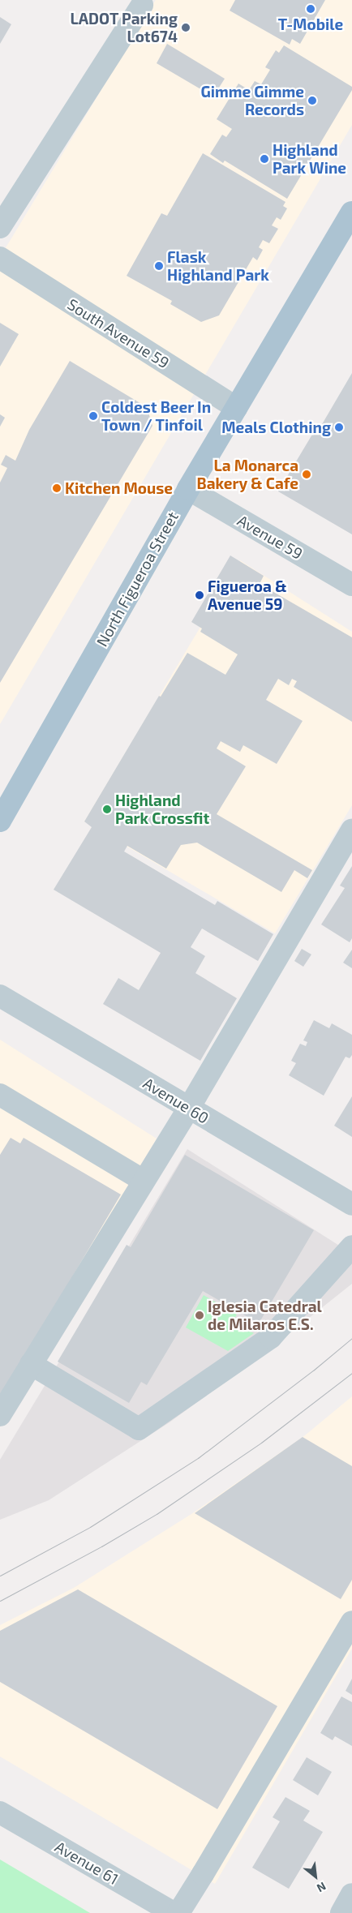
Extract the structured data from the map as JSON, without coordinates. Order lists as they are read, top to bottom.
{
  "streets": {
    "main road": ["North Figueroa Street"],
    "street": [
      "South Avenue 59",
      "Avenue 59",
      "Avenue 60",
      "Avenue 61"
    ]
  },
  "crossings": [
    ["South Avenue 59", "North Figueroa Street"],
    ["Avenue 59", "North Figueroa Street"]
  ],
  "places": [
    "T-Mobile",
    "LADOT Parking Lot674",
    "Gimme Gimme Records",
    "Highland Park Wine",
    "Flask Highland Park",
    "Coldest Beer In Town / Tinfoil",
    "Meals Clothing",
    "La Monarca Bakery & Cafe",
    "Kitchen Mouse",
    "Figueroa & Avenue 59",
    "Highland Park Crossfit",
    "Iglesia Catedral de Milaros E.S."
  ],
  "north": "bottom right"
}
